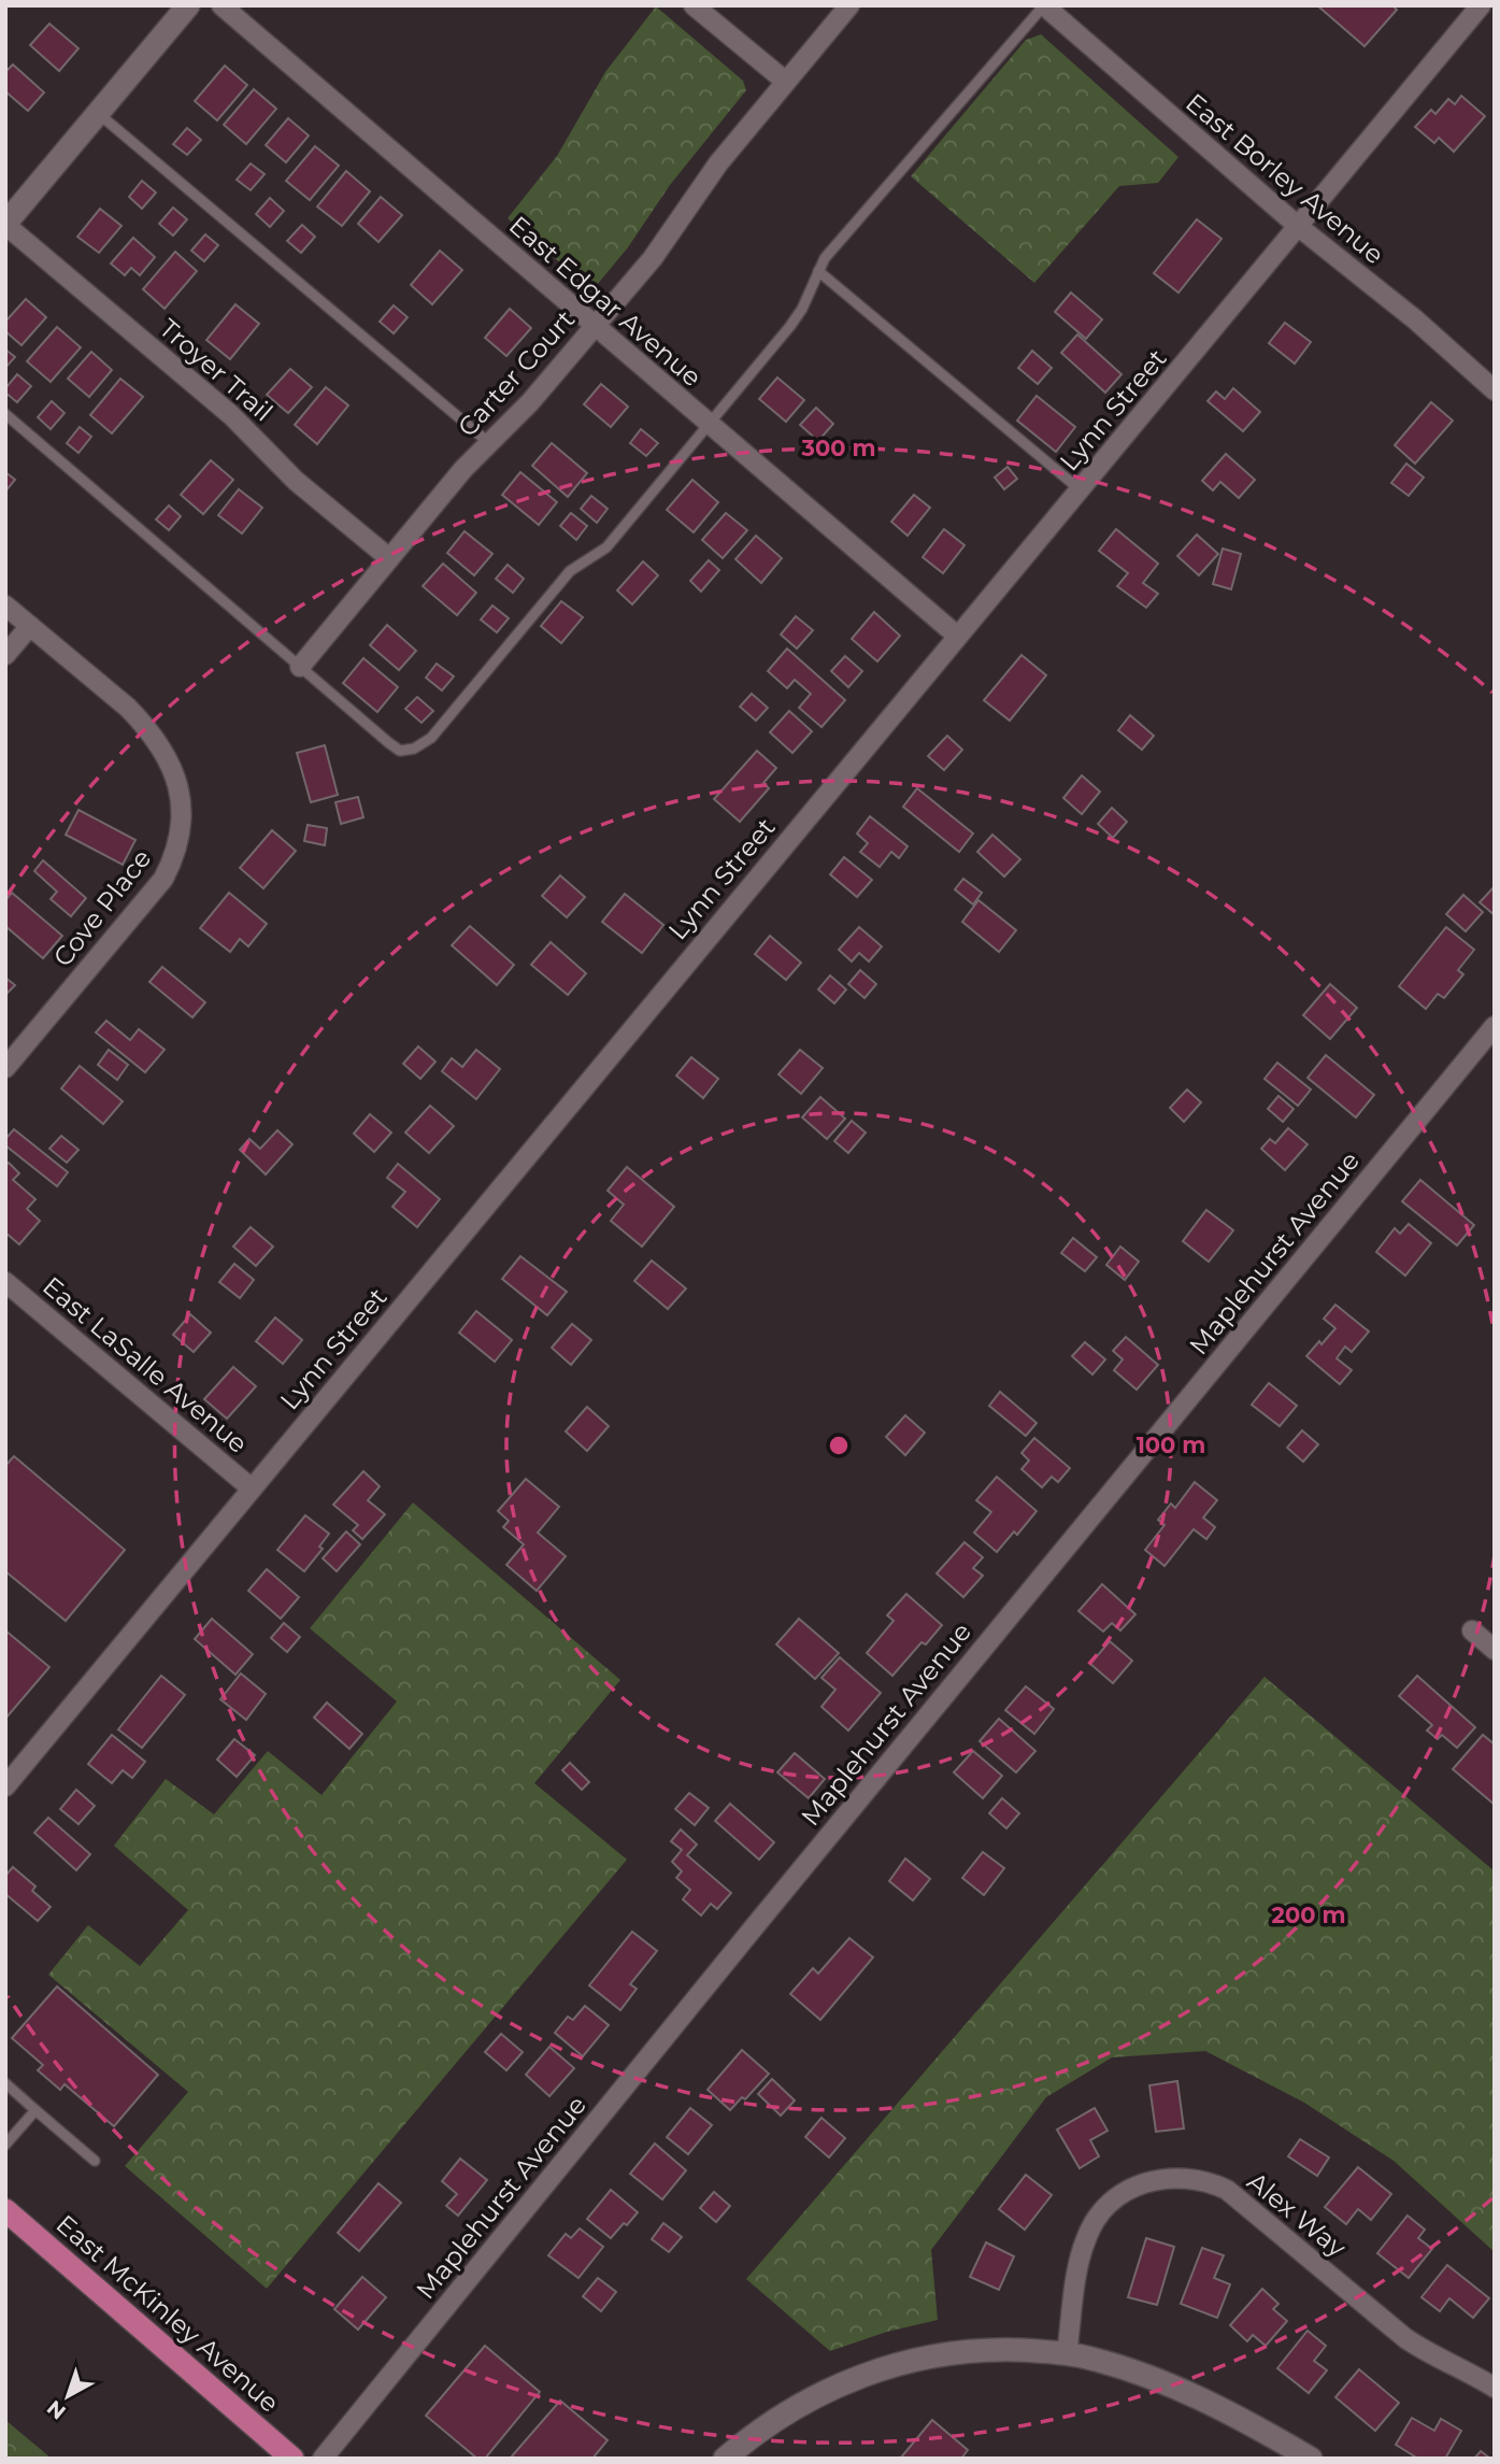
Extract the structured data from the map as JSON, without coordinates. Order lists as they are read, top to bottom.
{
  "streets": {
    "main road": ["East McKinley Avenue"],
    "street": [
      "East Borley Avenue",
      "East Edgar Avenue",
      "Troyer Trail",
      "Carter Court",
      "Lynn Street",
      "Cove Place",
      "Maplehurst Avenue",
      "East LaSalle Avenue",
      "Alex Way"
    ]
  },
  "crossings": [
    ["East Borley Avenue", "Lynn Street"],
    ["East Edgar Avenue", "Carter Court"],
    ["East Edgar Avenue", "Lynn Street"],
    ["Troyer Trail", "Carter Court"],
    ["Lynn Street", "East LaSalle Avenue"]
  ],
  "north": "bottom left",
  "rings": ["300 m", "100 m", "200 m"]
}
